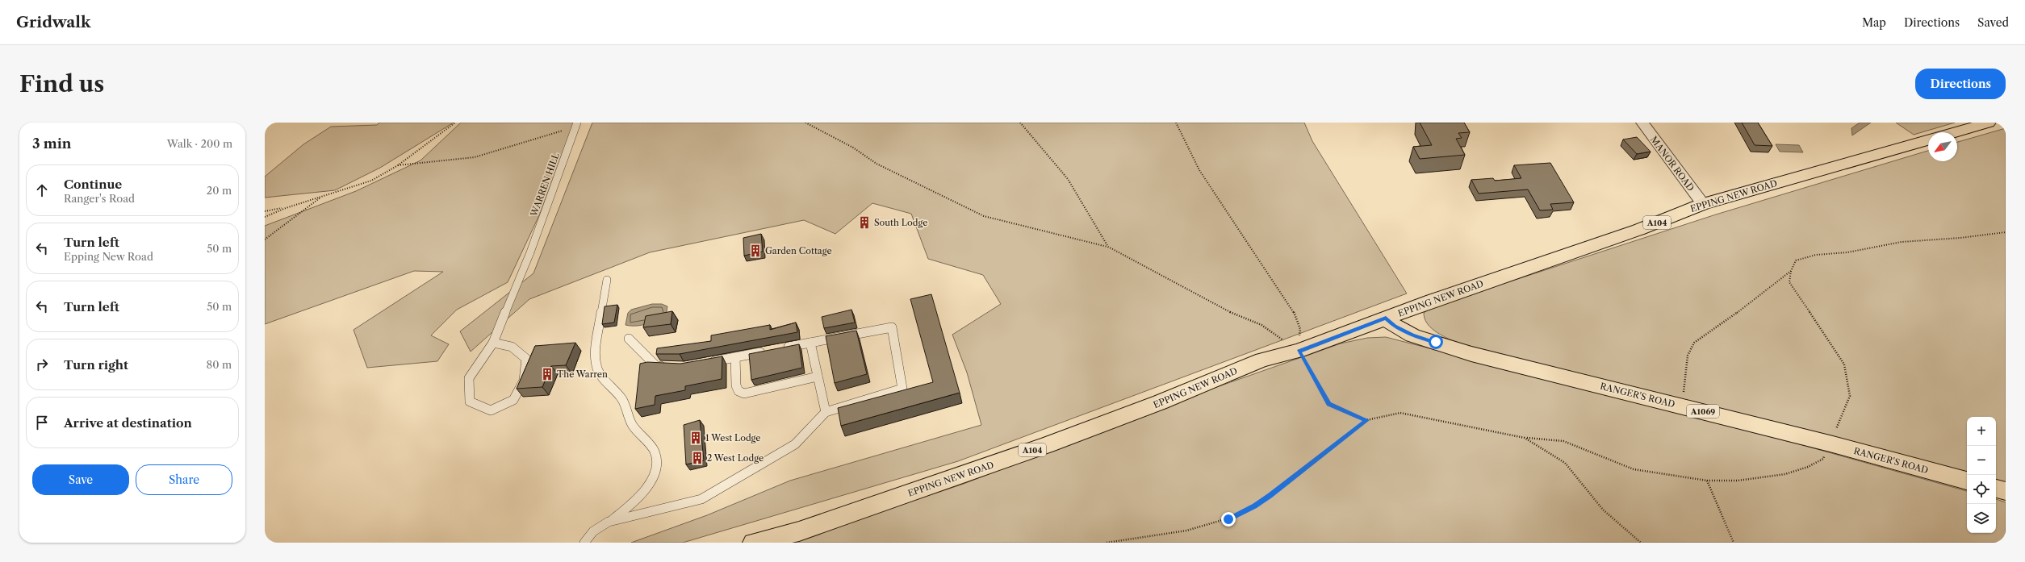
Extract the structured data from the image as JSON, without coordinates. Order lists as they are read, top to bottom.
{
  "streets": {
    "main road": [
      "EPPING NEW ROAD",
      "A104",
      "RANGER'S ROAD",
      "A1069"
    ],
    "street": ["MANOR ROAD"],
    "lane": ["WARREN HILL"]
  },
  "crossings": [
    ["MANOR ROAD", "EPPING NEW ROAD"],
    ["EPPING NEW ROAD", "RANGER'S ROAD"]
  ],
  "places": {
    "building": [
      "South Lodge",
      "Garden Cottage",
      "The Warren",
      "1 West Lodge",
      "2 West Lodge"
    ]
  },
  "north": "bottom left",
  "page": {
    "header": "Gridwalk",
    "nav": ["Map", "Directions", "Saved"],
    "buttons": [
      "Directions",
      ["Save", "Share"]
    ],
    "title": "Find us",
    "heading": ["3 min", "Walk · 200 m"],
    "list": [
      ["Continue", "Ranger's Road", "20 m"],
      ["Turn left", "Epping New Road", "50 m"],
      ["Turn left", "50 m"],
      ["Turn right", "80 m"],
      "Arrive at destination"
    ],
    "map_buttons": ["+", "−"]
  }
}
